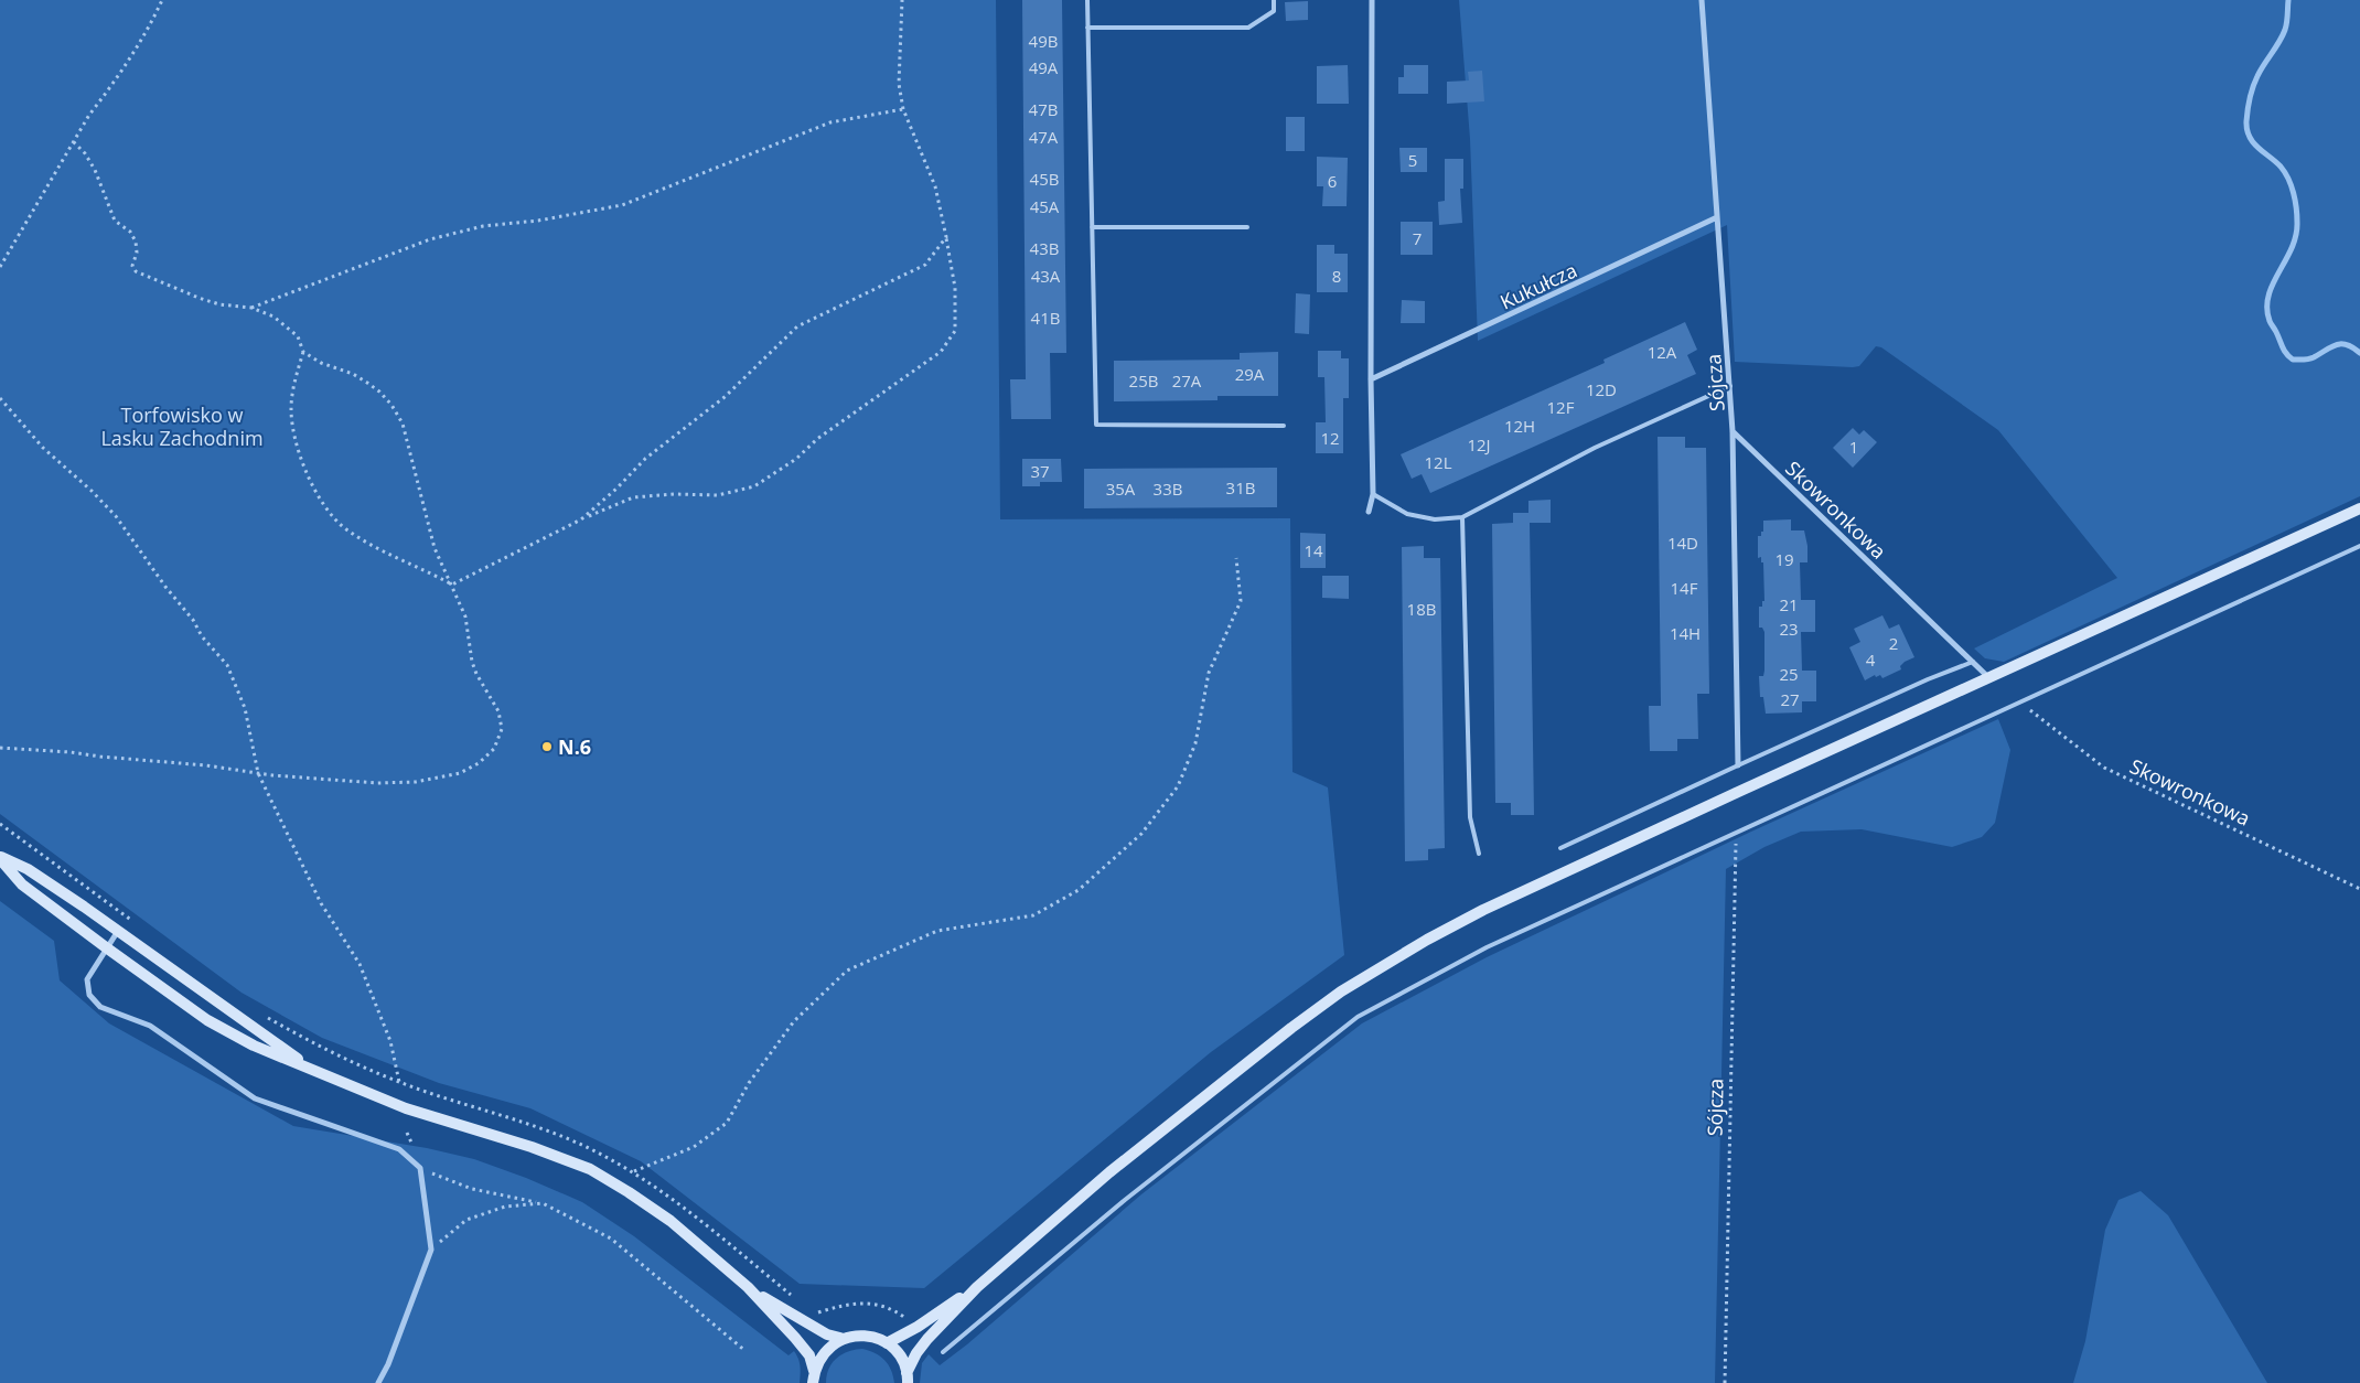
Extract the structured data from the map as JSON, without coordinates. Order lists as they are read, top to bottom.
{
  "streets": {
    "street": ["Kukułcza", "Sójcza", "Skowronkowa"]
  },
  "crossings": [
    ["Kukułcza", "Sójcza"],
    ["Sójcza", "Skowronkowa"]
  ],
  "parks": ["Torfowisko w Lasku Zachodnim"],
  "places": ["N.6"],
  "house_numbers": [
    "49B",
    "49A",
    "47B",
    "47A",
    "5",
    "45B",
    "6",
    "45A",
    "7",
    "43B",
    "43A",
    "8",
    "41B",
    "12A",
    "29A",
    "25B",
    "27A",
    "12D",
    "12F",
    "12H",
    "12",
    "12J",
    "1",
    "12L",
    "37",
    "31B",
    "35A",
    "33B",
    "14D",
    "14",
    "19",
    "14F",
    "21",
    "18B",
    "23",
    "14H",
    "2",
    "4",
    "25",
    "27"
  ]
}
